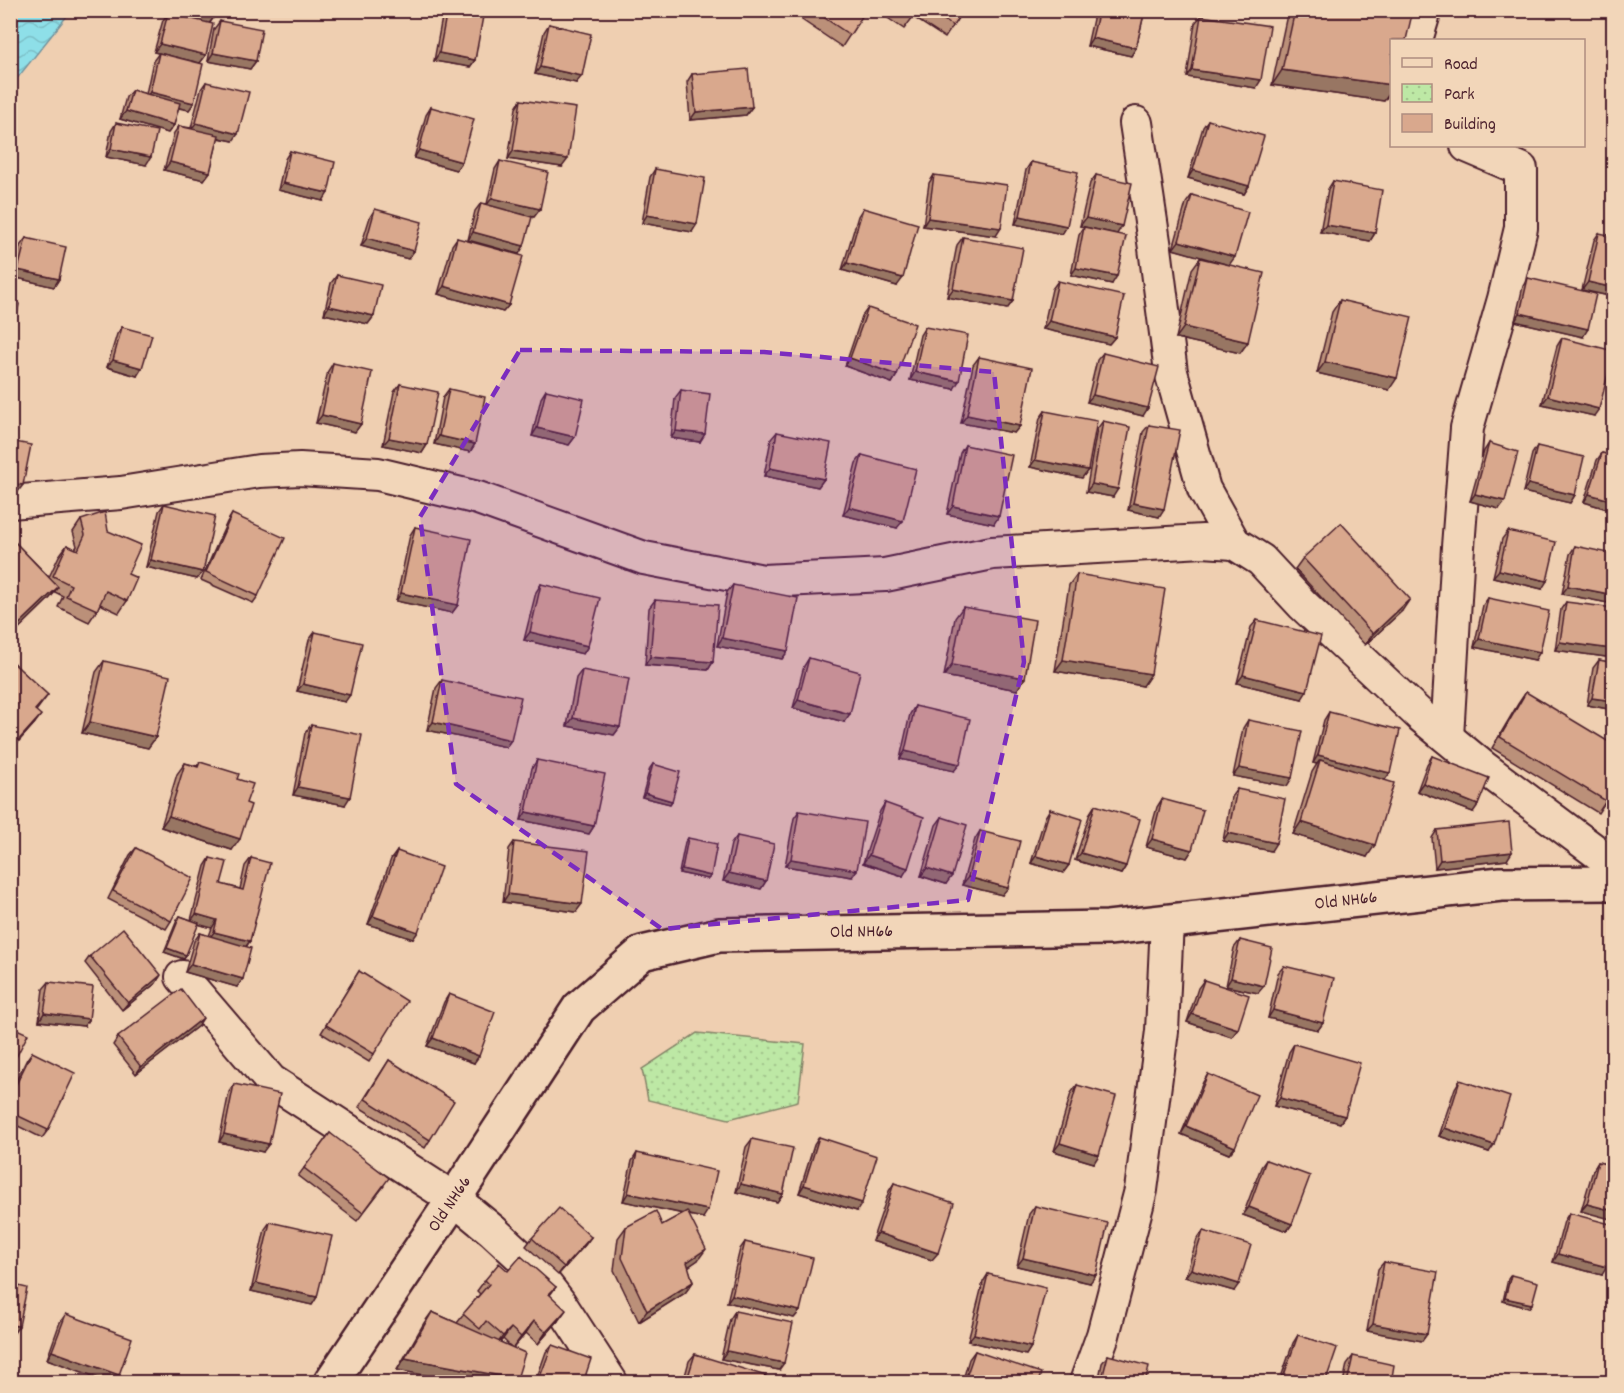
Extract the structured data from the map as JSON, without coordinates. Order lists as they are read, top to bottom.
{
  "streets": {
    "main road": ["Old NH66"]
  },
  "legend": ["Road", "Park", "Building"]
}
